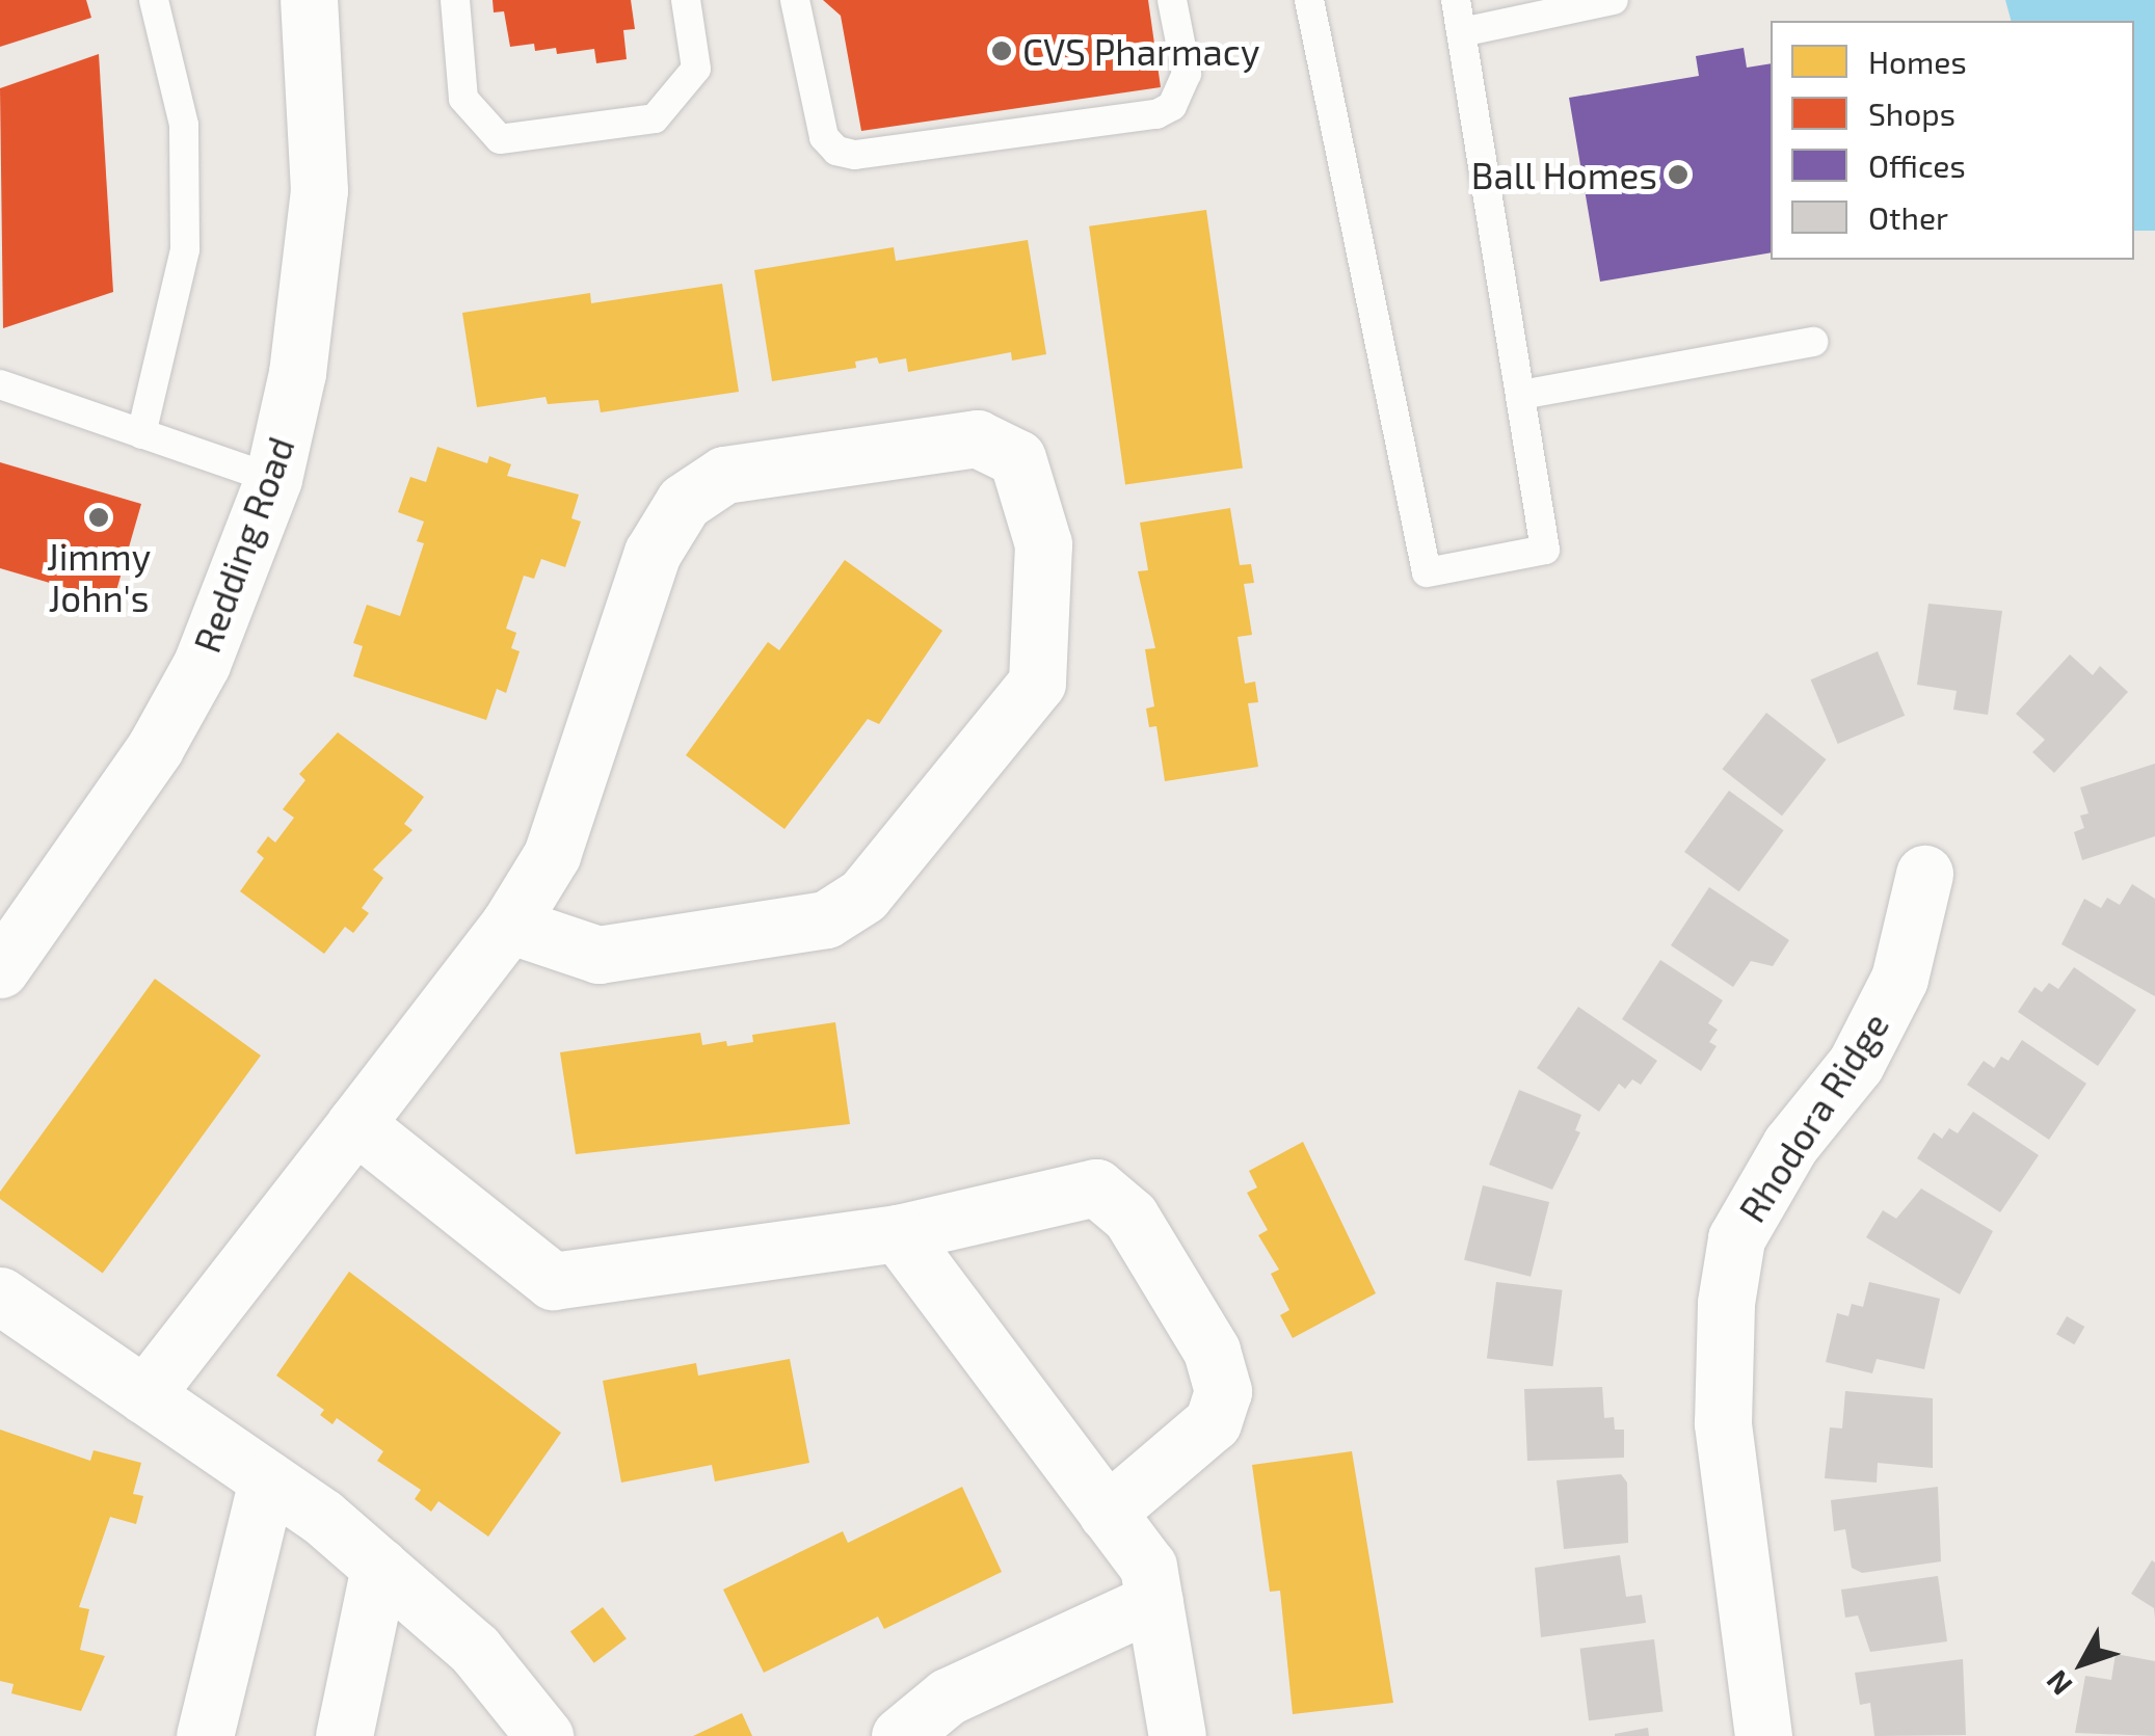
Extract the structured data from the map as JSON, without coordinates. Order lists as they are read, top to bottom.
{
  "streets": {
    "street": ["Redding Road", "Rhodora Ridge"]
  },
  "places": ["CVS Pharmacy", "Ball Homes", "Jimmy John's"],
  "legend": [
    "Homes",
    "Shops",
    "Offices",
    "Other"
  ],
  "north": "bottom left"
}
